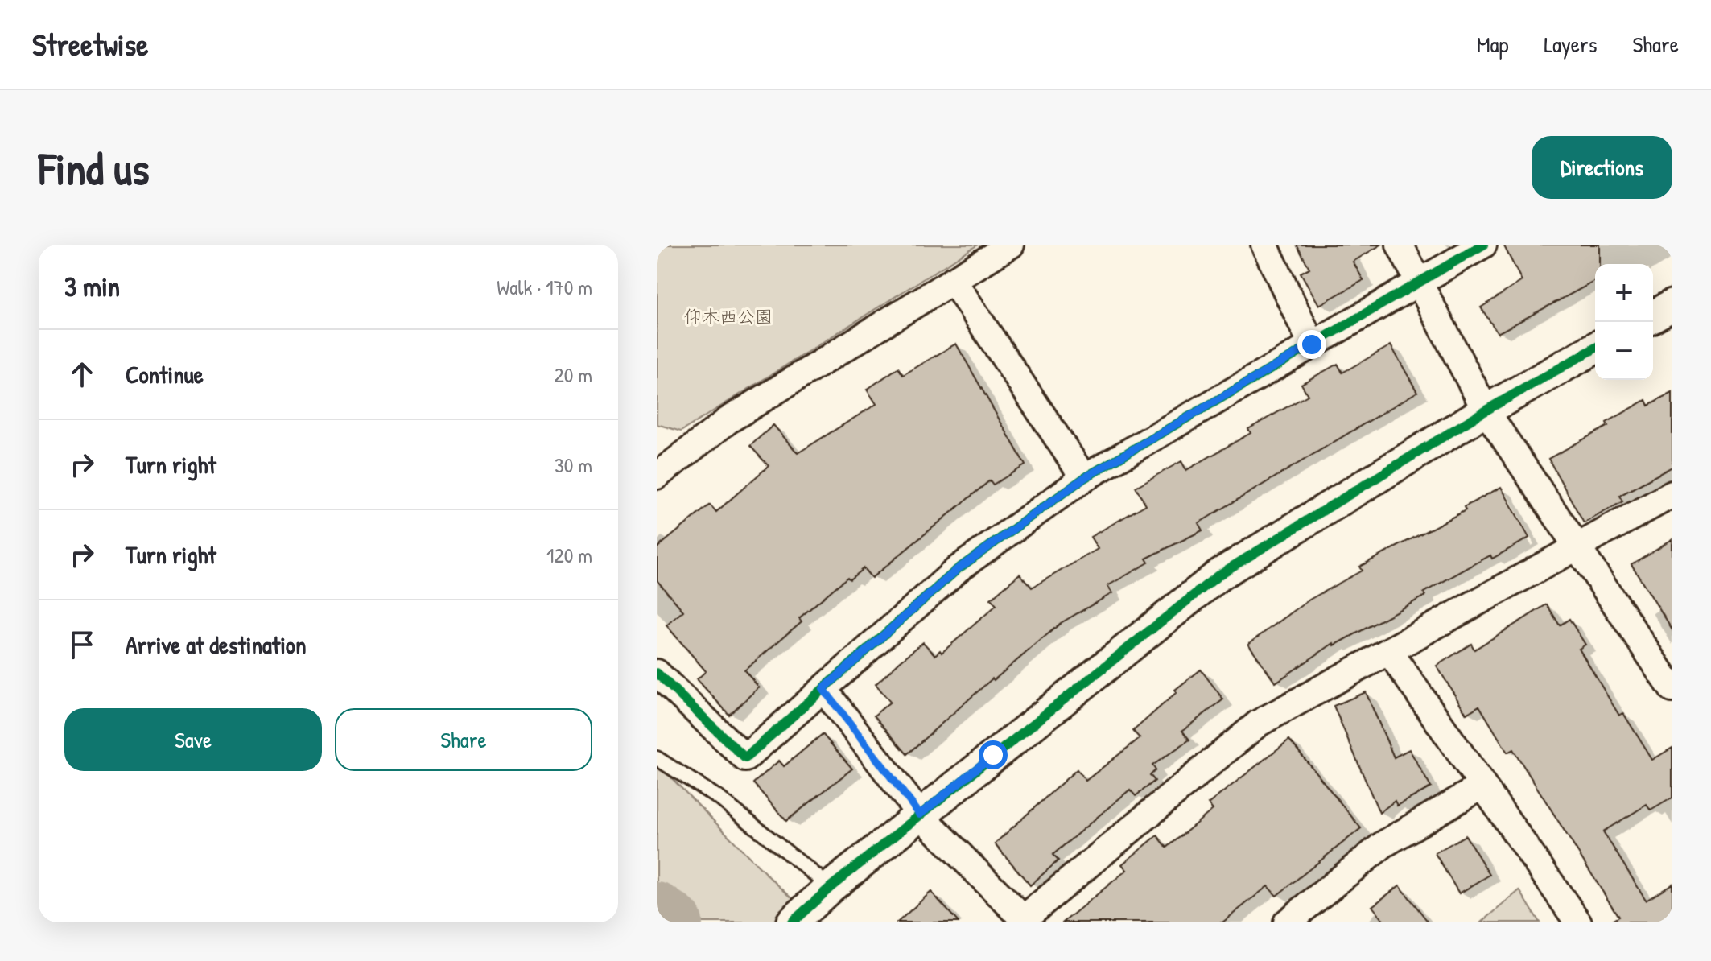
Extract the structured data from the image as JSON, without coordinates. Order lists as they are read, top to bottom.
{
  "parks": ["仰木西公園"],
  "page": {
    "header": "Streetwise",
    "nav": ["Map", "Layers", "Share"],
    "buttons": [
      "Directions",
      ["Save", "Share"]
    ],
    "title": "Find us",
    "heading": ["3 min", "Walk · 170 m"],
    "map_buttons": ["+", "−"],
    "list": [
      ["Continue", "20 m"],
      ["Turn right", "30 m"],
      ["Turn right", "120 m"],
      "Arrive at destination"
    ]
  }
}
